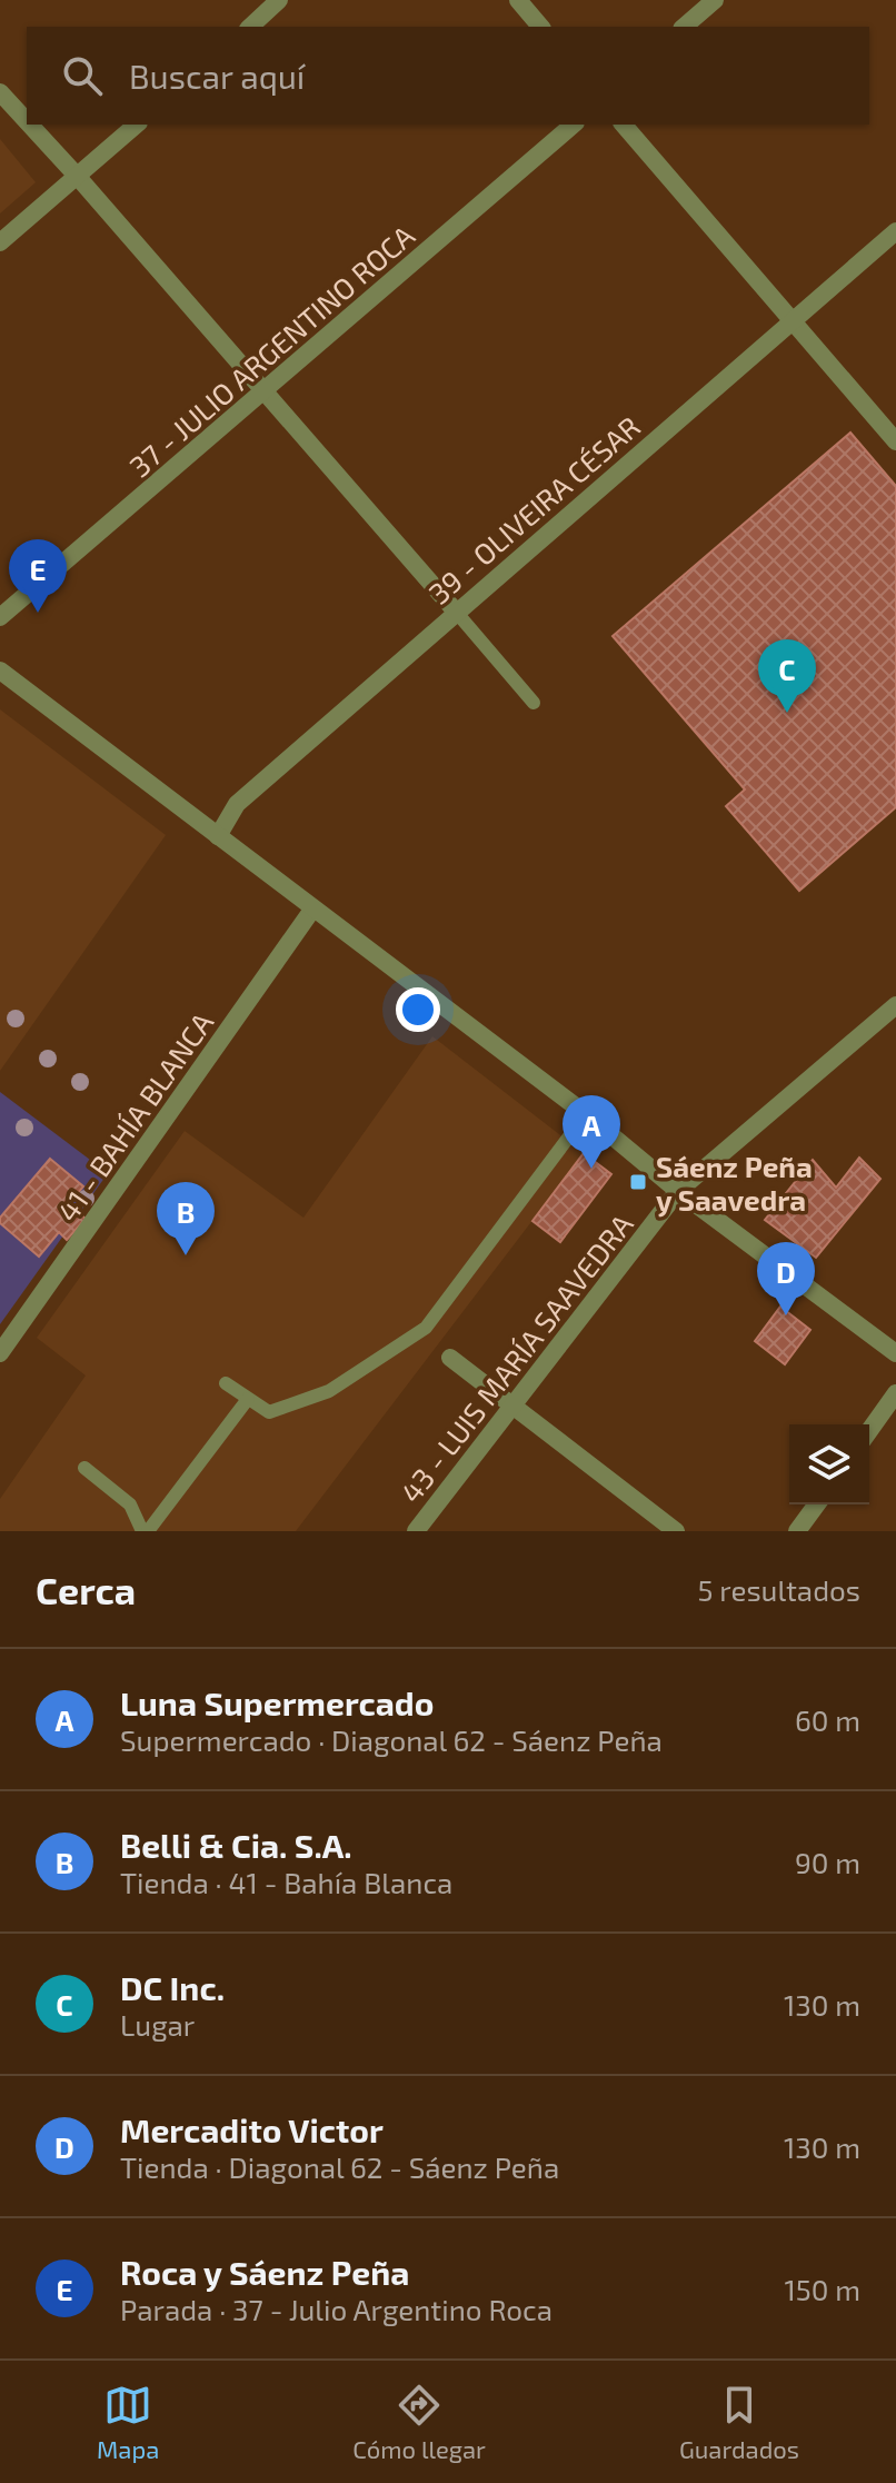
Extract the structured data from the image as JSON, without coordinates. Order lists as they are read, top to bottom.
{
  "streets": {
    "street": [
      "37 - JULIO ARGENTINO ROCA",
      "39 - OLIVEIRA CÉSAR",
      "41 - BAHÍA BLANCA",
      "43 - LUIS MARÍA SAAVEDRA"
    ]
  },
  "places": {
    "transit": ["Sáenz Peña y Saavedra"]
  },
  "page": {
    "search": "Buscar aquí",
    "pins": [
      "E",
      "C",
      "A",
      "B",
      "D"
    ],
    "heading": ["Cerca", "5 resultados"],
    "list": [
      {
        "mark": "A",
        "name": "Luna Supermercado",
        "note": "Supermercado · Diagonal 62 - Sáenz Peña",
        "value": "60 m"
      },
      {
        "mark": "B",
        "name": "Belli & Cia. S.A.",
        "note": "Tienda · 41 - Bahía Blanca",
        "value": "90 m"
      },
      {
        "mark": "C",
        "name": "DC Inc.",
        "note": "Lugar",
        "value": "130 m"
      },
      {
        "mark": "D",
        "name": "Mercadito Victor",
        "note": "Tienda · Diagonal 62 - Sáenz Peña",
        "value": "130 m"
      },
      {
        "mark": "E",
        "name": "Roca y Sáenz Peña",
        "note": "Parada · 37 - Julio Argentino Roca",
        "value": "150 m"
      }
    ],
    "nav": ["Mapa", "Cómo llegar", "Guardados"]
  }
}
